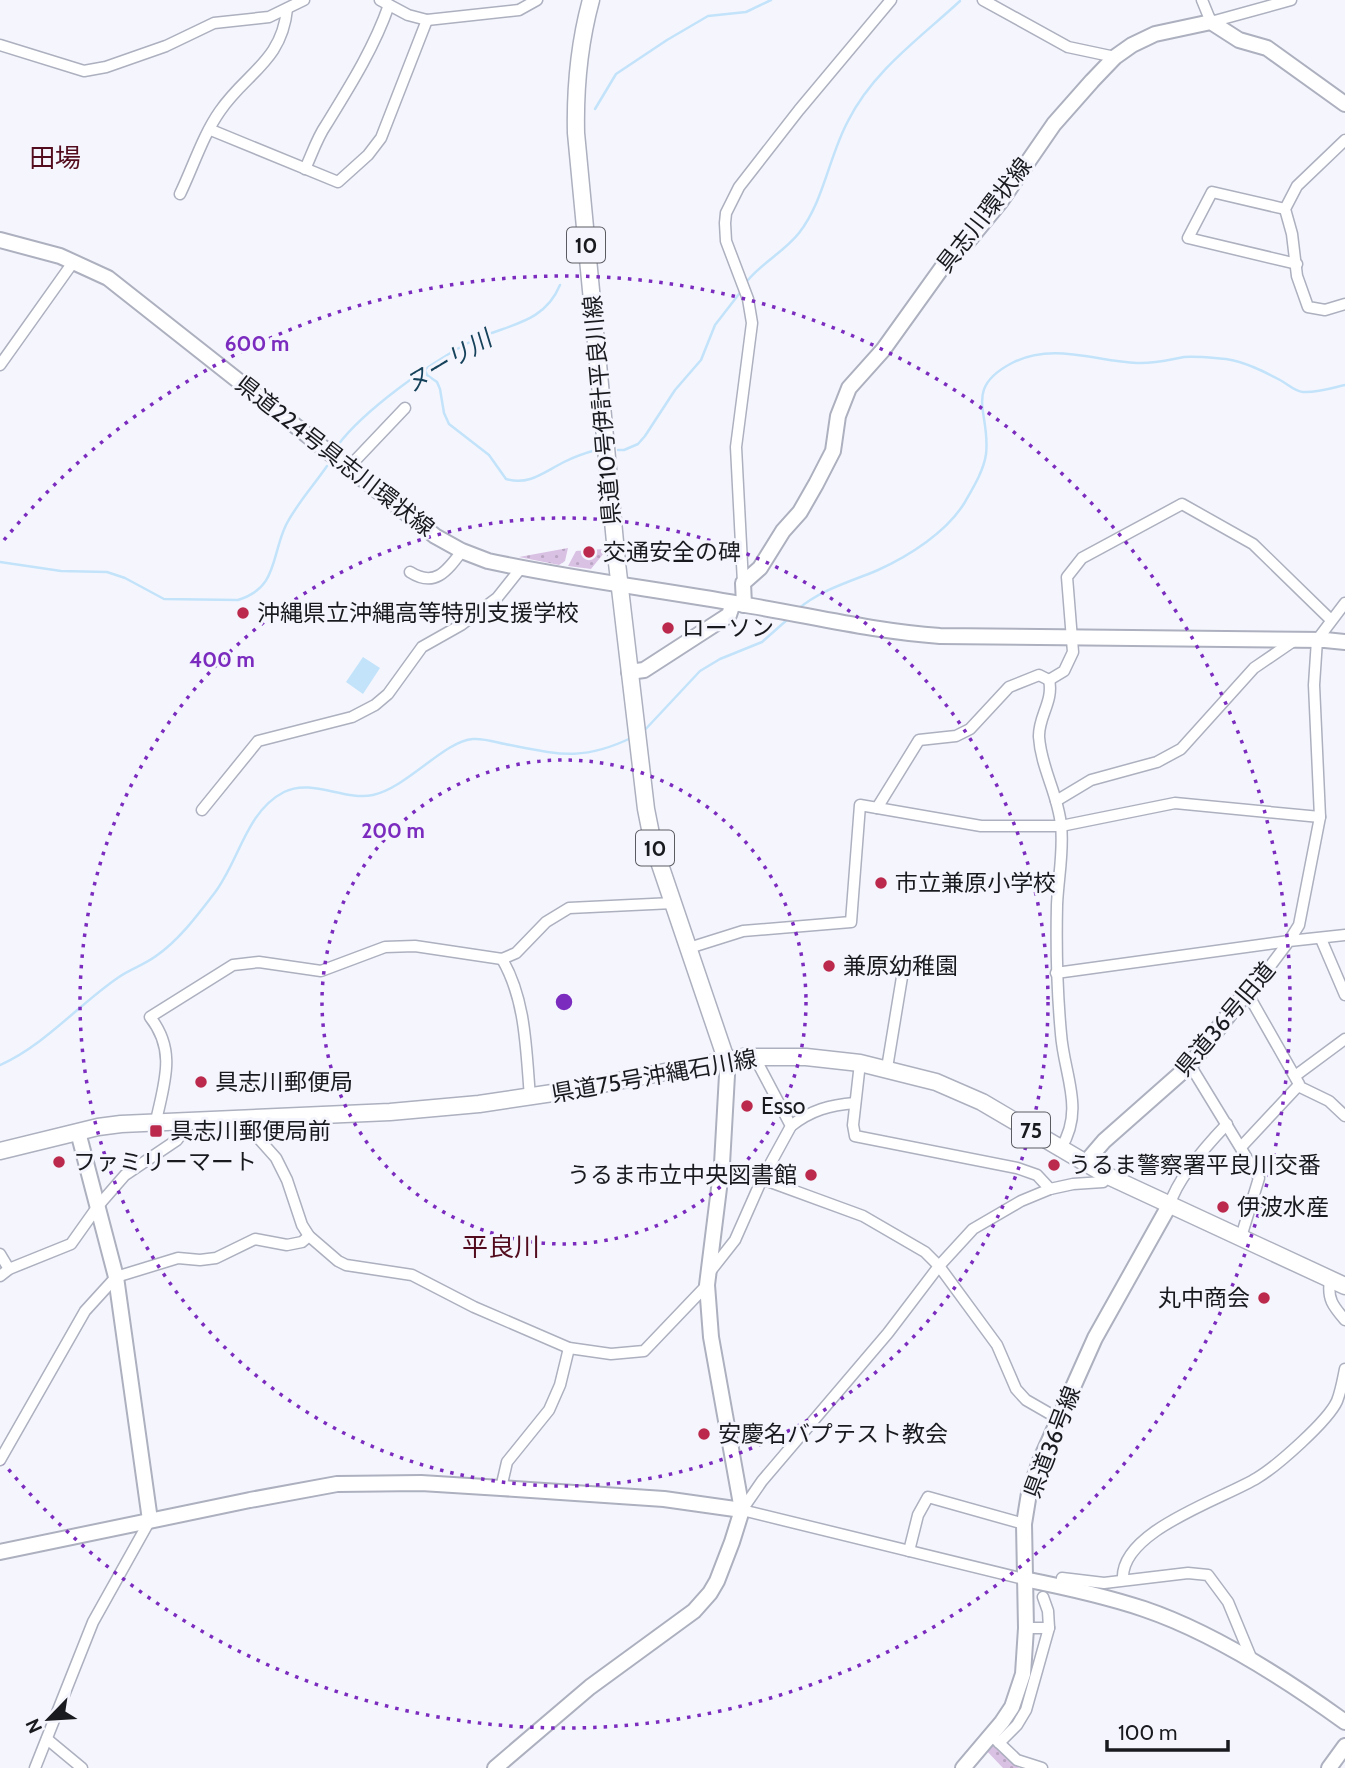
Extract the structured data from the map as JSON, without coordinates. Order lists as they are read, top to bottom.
{
  "streets": {
    "main road": [
      "具志川環状線",
      "10",
      "県道10号伊計平良川線",
      "県道224号具志川環状線",
      "県道36号旧道",
      "県道75号沖縄石川線",
      "75",
      "県道36号線"
    ]
  },
  "crossings": [
    ["県道10号伊計平良川線", "県道224号具志川環状線"],
    ["県道10号伊計平良川線", "県道75号沖縄石川線"],
    ["県道36号旧道", "県道75号沖縄石川線"],
    ["県道75号沖縄石川線", "県道36号線"]
  ],
  "districts": ["田場", "平良川"],
  "water": ["ヌーリ川"],
  "places": {
    "other": [
      "交通安全の碑",
      "沖縄県立沖縄高等特別支援学校",
      "ローソン",
      "市立兼原小学校",
      "兼原幼稚園",
      "具志川郵便局",
      "Esso",
      "ファミリーマート",
      "うるま警察署平良川交番",
      "うるま市立中央図書館",
      "伊波水産",
      "丸中商会",
      "安慶名バプテスト教会"
    ],
    "transit": ["具志川郵便局前"]
  },
  "scale_bar": "100 m",
  "north": "bottom left",
  "rings": ["600 m", "400 m", "200 m"]
}
